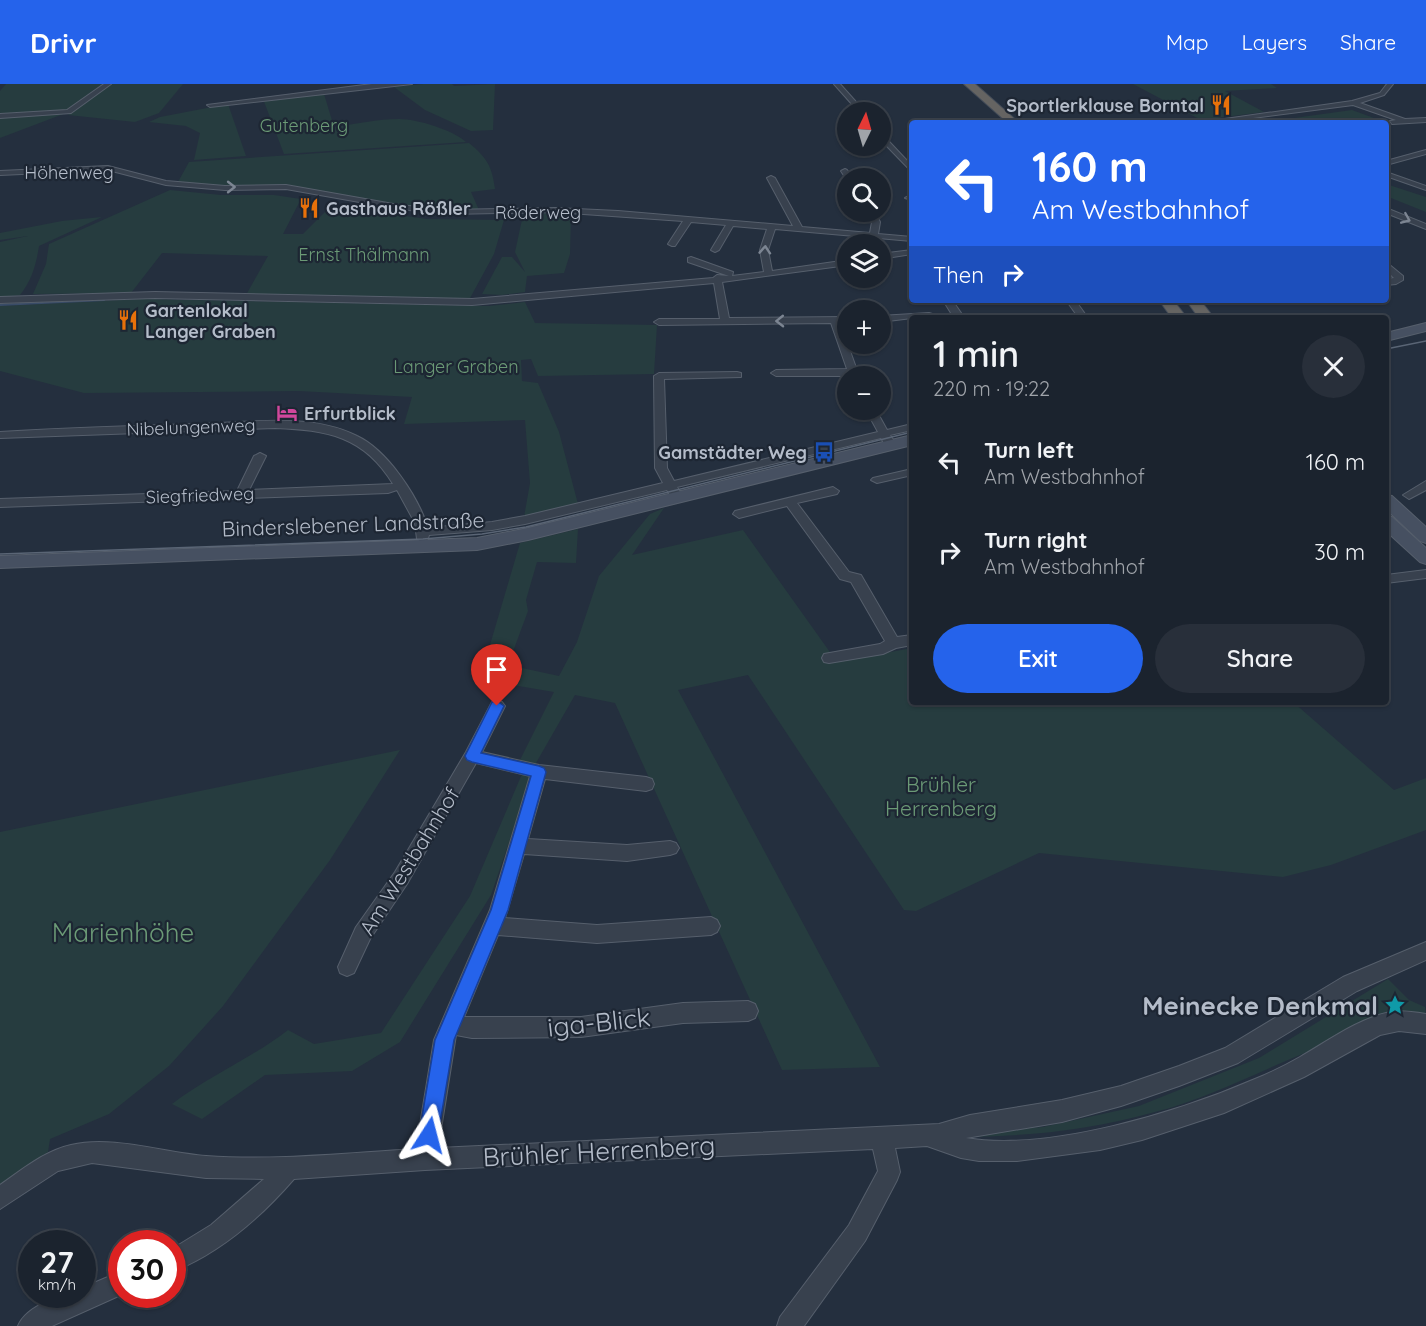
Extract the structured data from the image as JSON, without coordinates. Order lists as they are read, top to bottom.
{
  "streets": {
    "main road": ["Binderslebener Landstraße"],
    "street": [
      "Höhenweg",
      "Röderweg",
      "Nibelungenweg",
      "Siegfriedweg",
      "Am Westbahnhof",
      "iga-Blick",
      "Brühler Herrenberg"
    ]
  },
  "crossings": [
    ["Höhenweg", "Röderweg"],
    ["Nibelungenweg", "Siegfriedweg"],
    ["Nibelungenweg", "Binderslebener Landstraße"]
  ],
  "parks": [
    "Gutenberg",
    "Ernst Thälmann",
    "Langer Graben",
    "Brühler Herrenberg",
    "Marienhöhe"
  ],
  "places": {
    "restaurant": ["Sportlerklause Borntal", "Gasthaus Rößler", "Gartenlokal Langer Graben"],
    "hotel": ["Erfurtblick"],
    "bus stop": ["Gamstädter Weg"],
    "place": ["Meinecke Denkmal"]
  },
  "north": "top",
  "page": {
    "header": "Drivr",
    "nav": ["Map", "Layers", "Share"],
    "map_buttons": ["+", "−"],
    "turn": ["160 m", "Am Westbahnhof"],
    "then": "Then",
    "heading": ["1 min", "220 m · 19:22"],
    "list": [
      {
        "name": "Turn left",
        "note": "Am Westbahnhof",
        "value": "160 m"
      },
      {
        "name": "Turn right",
        "note": "Am Westbahnhof",
        "value": "30 m"
      }
    ],
    "buttons": ["Exit", "Share"],
    "speed": "27 km/h",
    "limit": "30"
  }
}
